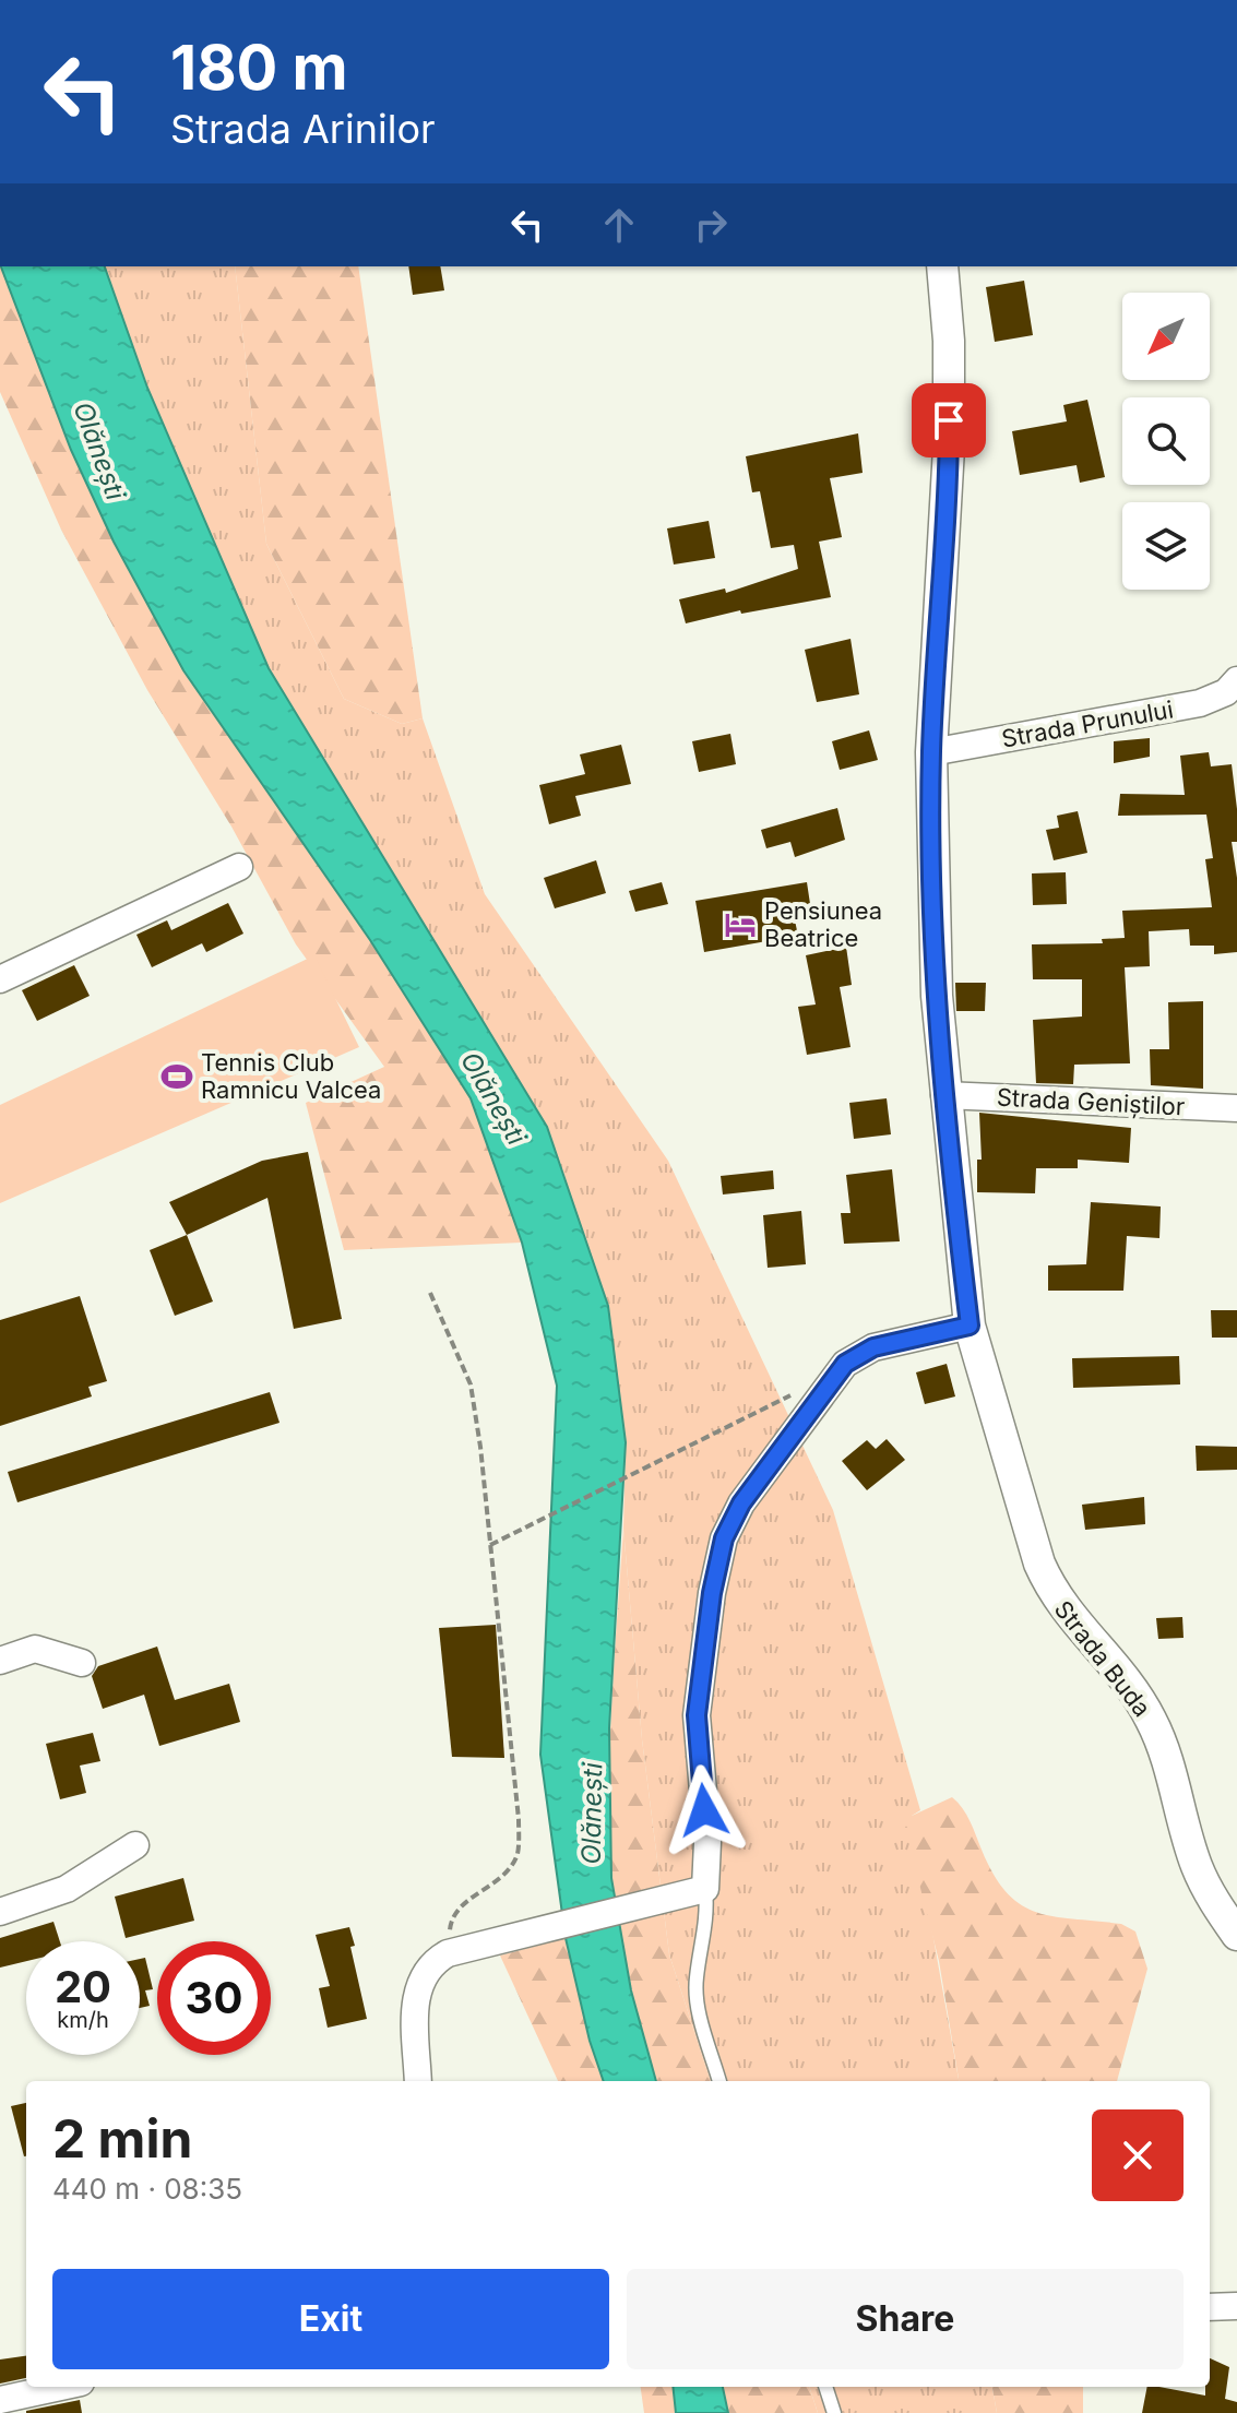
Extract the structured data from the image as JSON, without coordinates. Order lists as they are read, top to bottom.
{
  "streets": {
    "street": ["Strada Prunului", "Strada Geniștilor", "Strada Buda"]
  },
  "crossings": [
    ["Strada Prunului", "Strada Buda"],
    ["Strada Geniștilor", "Strada Buda"]
  ],
  "water": ["Olănești"],
  "places": {
    "hotel": ["Pensiunea Beatrice"],
    "sports": ["Tennis Club Ramnicu Valcea"]
  },
  "north": "bottom left",
  "page": {
    "turn": ["180 m", "Strada Arinilor"],
    "speed": "20 km/h",
    "limit": "30",
    "heading": ["2 min", "440 m · 08:35"],
    "buttons": ["Exit", "Share"]
  }
}
